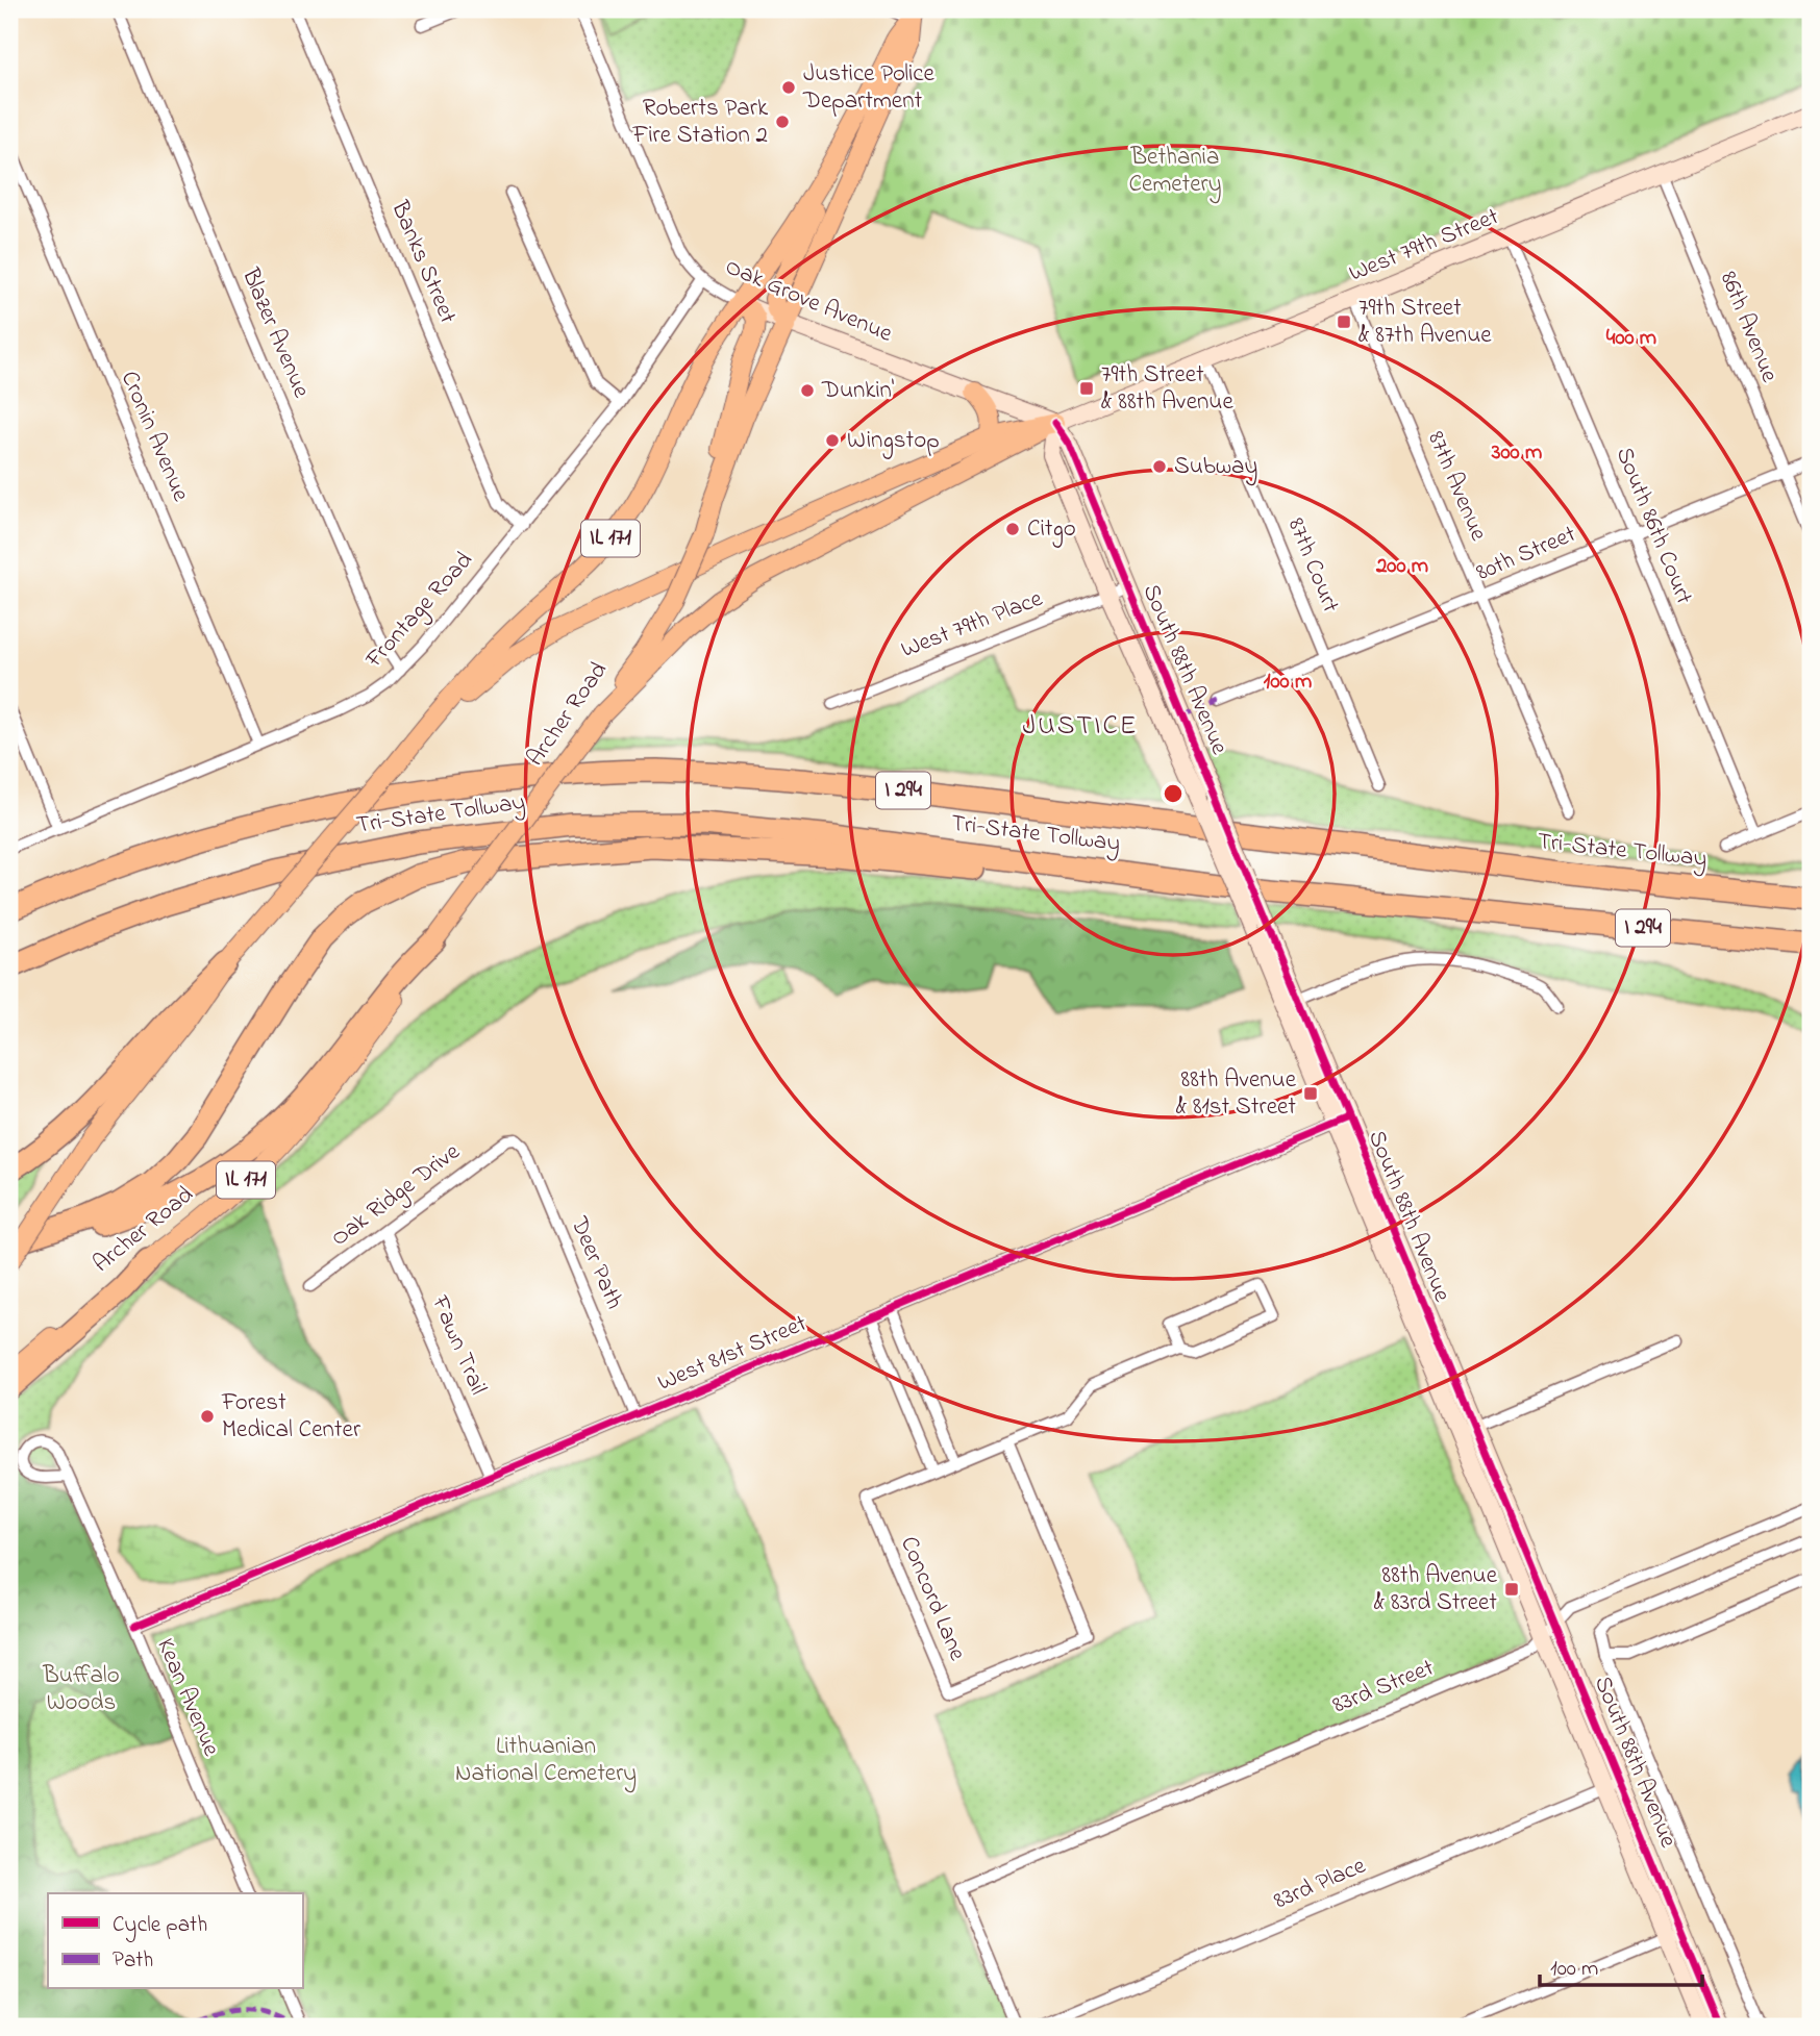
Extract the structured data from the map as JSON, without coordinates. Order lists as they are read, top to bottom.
{
  "streets": {
    "highway": ["I 294", "Tri-State Tollway"],
    "main road": ["IL 171", "Archer Road"],
    "street": [
      "West 79th Street",
      "Banks Street",
      "Oak Grove Avenue",
      "86th Avenue",
      "Blazer Avenue",
      "Cronin Avenue",
      "87th Avenue",
      "South 86th Court",
      "80th Street",
      "87th Court",
      "Frontage Road",
      "West 79th Place",
      "South 88th Avenue",
      "Oak Ridge Drive",
      "Deer Path",
      "Fawn Trail",
      "West 81st Street",
      "Concord Lane",
      "83rd Street",
      "Kean Avenue",
      "83rd Place"
    ]
  },
  "crossings": [
    ["West 79th Street", "Oak Grove Avenue"],
    ["West 79th Street", "86th Avenue"],
    ["West 79th Street", "87th Avenue"],
    ["West 79th Street", "South 86th Court"],
    ["West 79th Street", "87th Court"],
    ["West 79th Street", "South 88th Avenue"],
    ["Banks Street", "Frontage Road"],
    ["Oak Grove Avenue", "IL 171"],
    ["Oak Grove Avenue", "Frontage Road"],
    ["Oak Grove Avenue", "South 88th Avenue"],
    ["Oak Grove Avenue", "Archer Road"],
    ["86th Avenue", "80th Street"],
    ["Blazer Avenue", "Frontage Road"],
    ["Cronin Avenue", "Frontage Road"],
    ["87th Avenue", "80th Street"],
    ["South 86th Court", "80th Street"],
    ["IL 171", "Archer Road"],
    ["80th Street", "87th Court"],
    ["West 79th Place", "South 88th Avenue"],
    ["South 88th Avenue", "West 81st Street"],
    ["South 88th Avenue", "83rd Street"],
    ["South 88th Avenue", "83rd Place"],
    ["Oak Ridge Drive", "Deer Path"],
    ["Oak Ridge Drive", "Fawn Trail"],
    ["Deer Path", "West 81st Street"],
    ["Fawn Trail", "West 81st Street"],
    ["West 81st Street", "Kean Avenue"]
  ],
  "districts": ["JUSTICE"],
  "parks": ["Bethania Cemetery", "Buffalo Woods", "Lithuanian National Cemetery"],
  "places": {
    "other": [
      "Justice Police Department",
      "Roberts Park Fire Station 2",
      "Dunkin'",
      "Wingstop",
      "Subway",
      "Citgo",
      "Forest Medical Center"
    ],
    "transit": [
      "79th Street & 87th Avenue",
      "79th Street & 88th Avenue",
      "88th Avenue & 81st Street",
      "88th Avenue & 83rd Street"
    ]
  },
  "legend": ["Cycle path", "Path"],
  "scale_bar": "100 m",
  "rings": [
    "400 m",
    "300 m",
    "200 m",
    "100 m"
  ]
}
